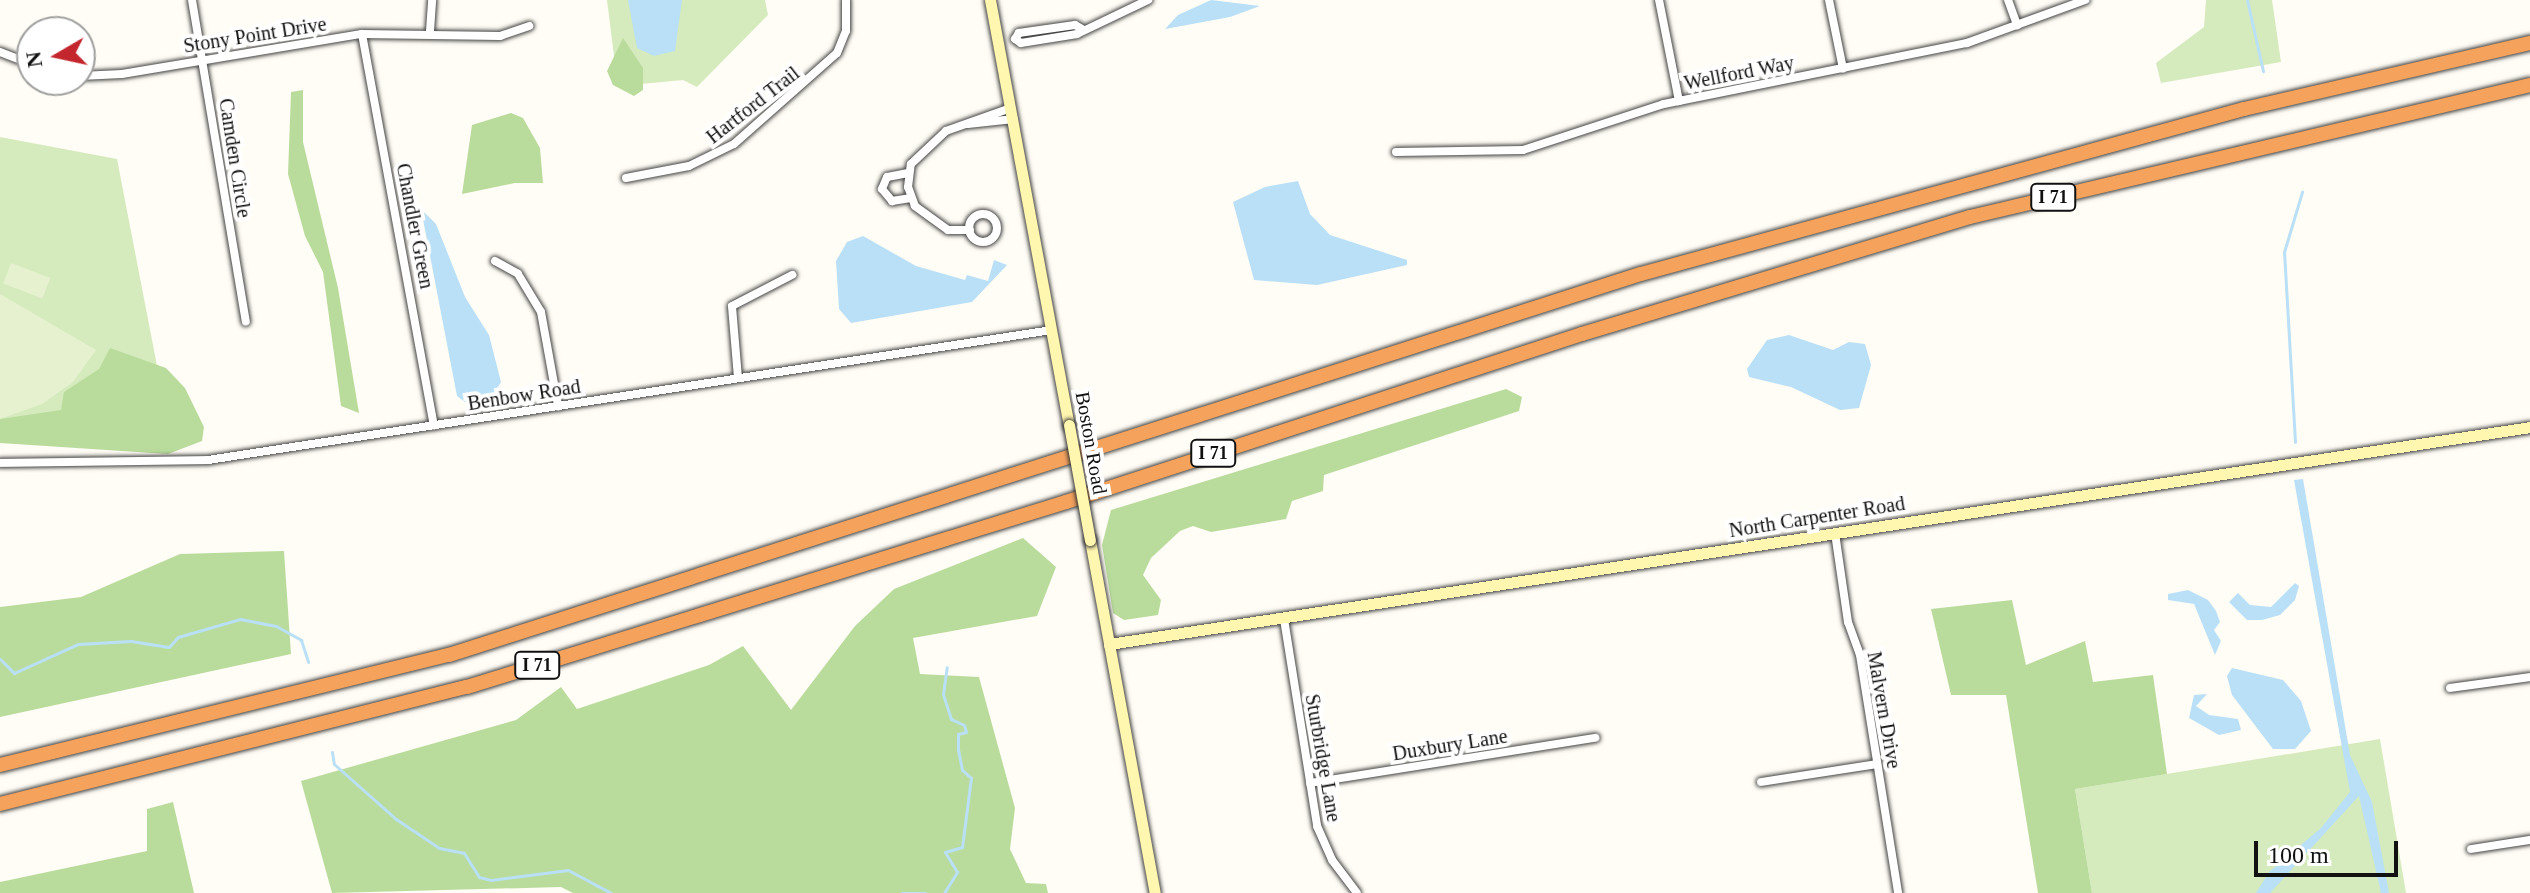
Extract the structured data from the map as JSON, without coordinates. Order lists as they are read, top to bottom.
{
  "streets": {
    "highway": ["I 71"],
    "street": [
      "Stony Point Drive",
      "Wellford Way",
      "Hartford Trail",
      "Camden Circle",
      "Chandler Green",
      "Benbow Road",
      "Boston Road",
      "North Carpenter Road",
      "Malvern Drive",
      "Duxbury Lane",
      "Sturbridge Lane"
    ]
  },
  "crossings": [
    ["Stony Point Drive", "Camden Circle"],
    ["Stony Point Drive", "Chandler Green"],
    ["Chandler Green", "Benbow Road"],
    ["Benbow Road", "Boston Road"],
    ["Boston Road", "North Carpenter Road"],
    ["North Carpenter Road", "Malvern Drive"],
    ["North Carpenter Road", "Sturbridge Lane"],
    ["Duxbury Lane", "Sturbridge Lane"]
  ],
  "scale_bar": "100 m",
  "north": "left"
}
